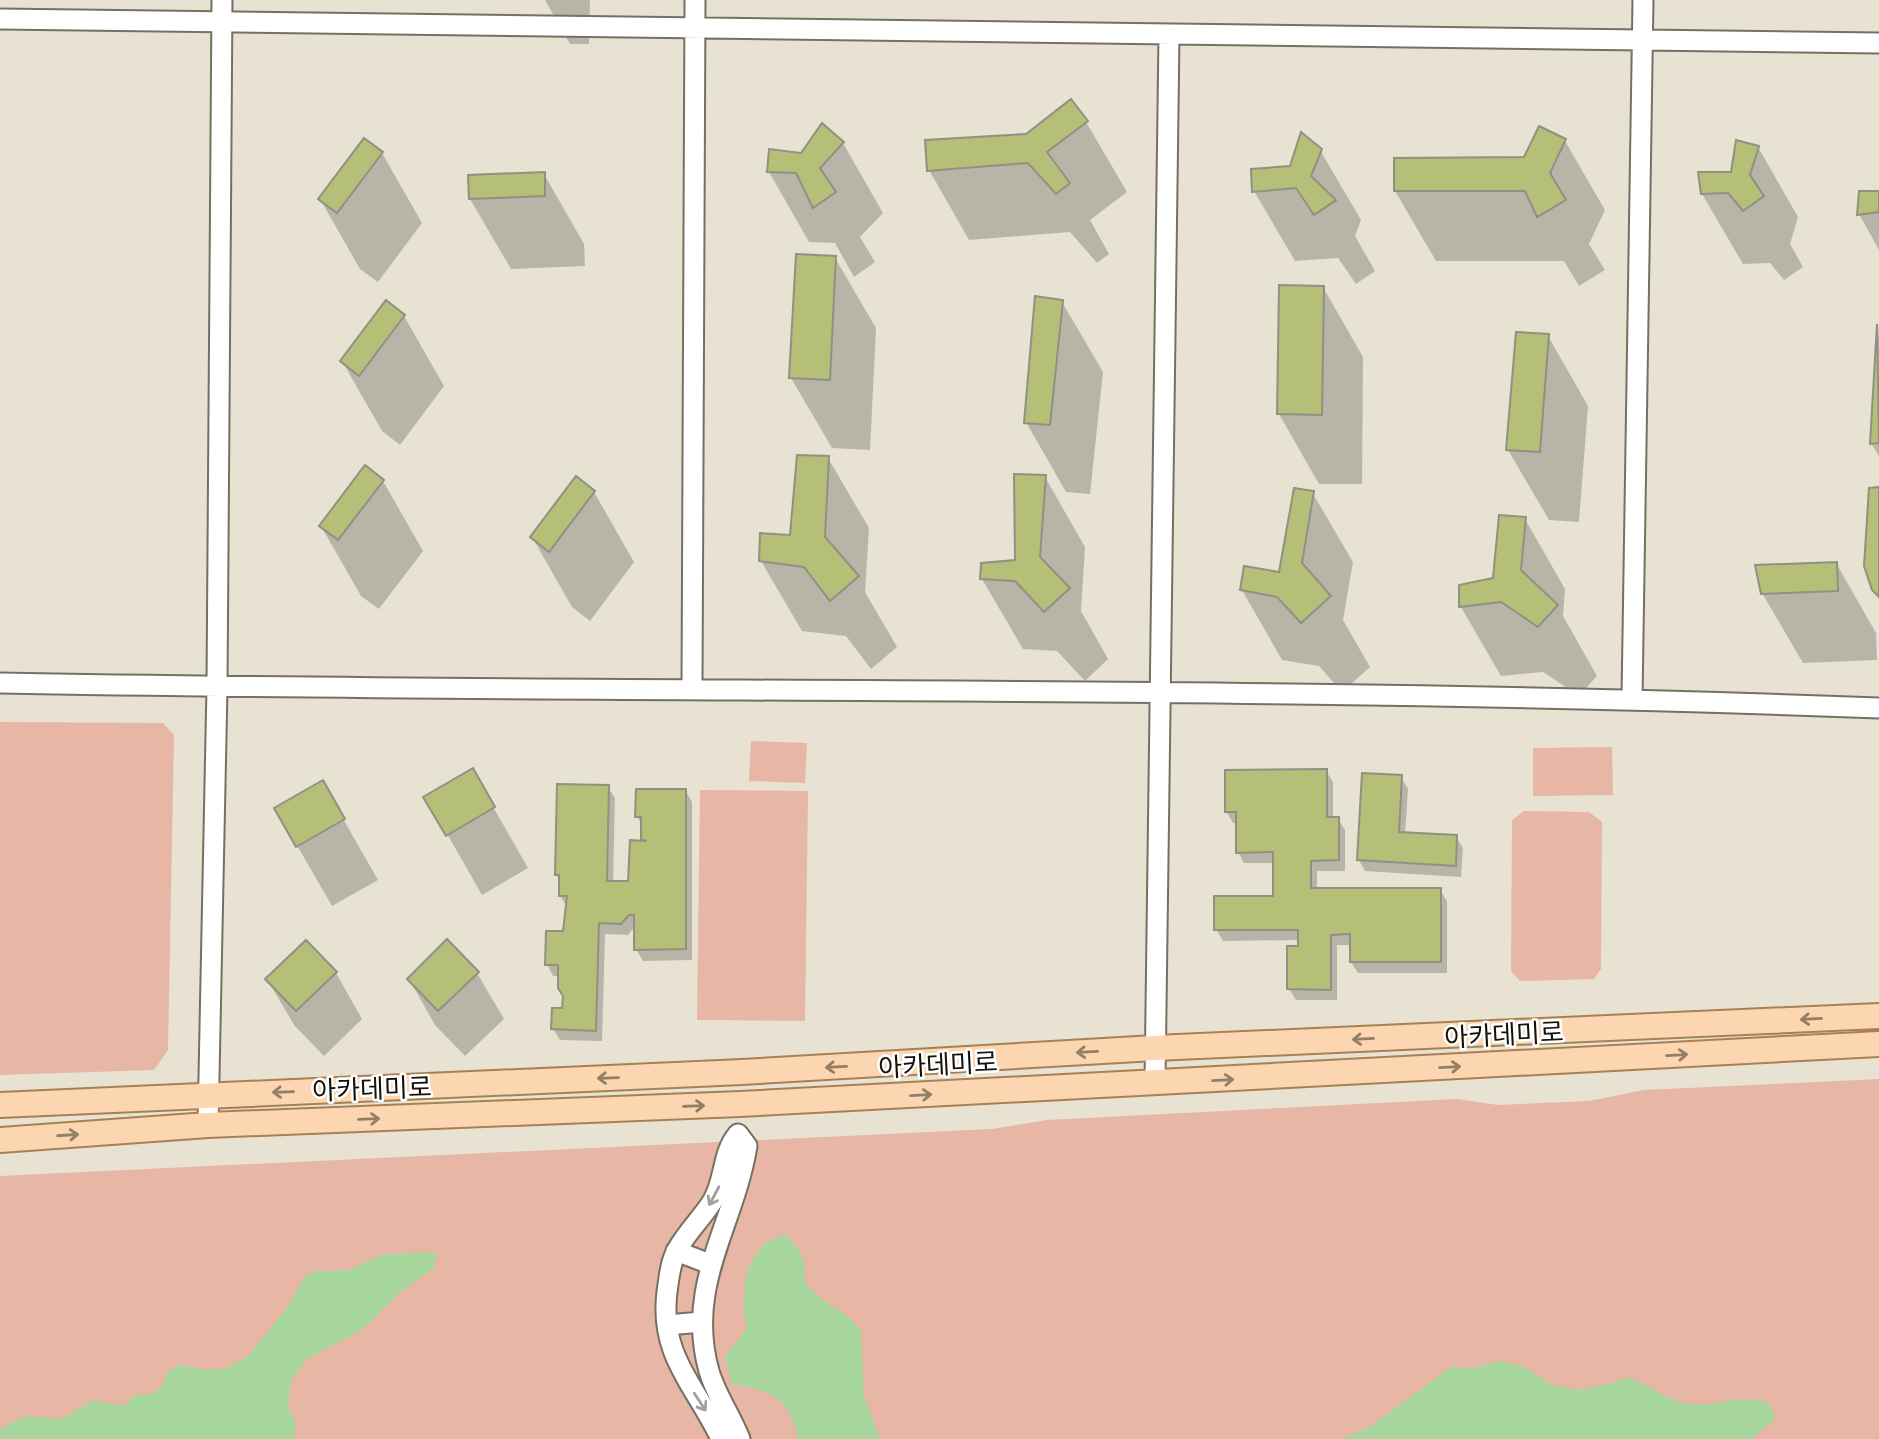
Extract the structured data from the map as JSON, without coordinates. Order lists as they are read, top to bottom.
{
  "streets": {
    "main road": ["아카데미로"]
  }
}
